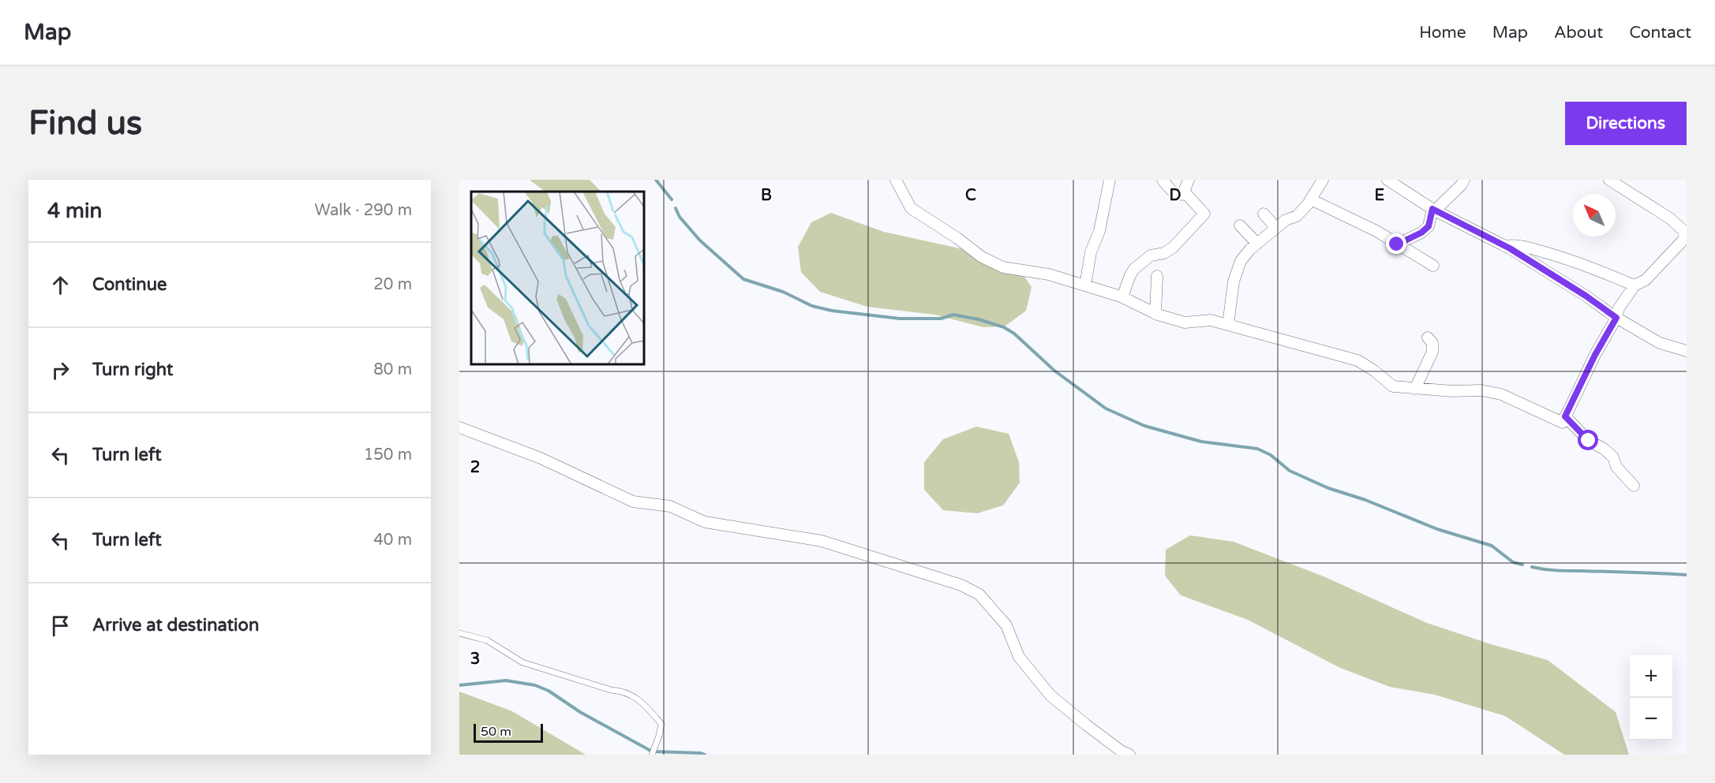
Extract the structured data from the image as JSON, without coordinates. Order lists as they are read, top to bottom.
{
  "scale_bar": "50 m",
  "north": "top left",
  "page": {
    "header": "Map",
    "nav": [
      "Home",
      "Map",
      "About",
      "Contact"
    ],
    "buttons": "Directions",
    "title": "Find us",
    "heading": ["4 min", "Walk · 290 m"],
    "list": [
      ["Continue", "20 m"],
      ["Turn right", "80 m"],
      ["Turn left", "150 m"],
      ["Turn left", "40 m"],
      "Arrive at destination"
    ],
    "map_buttons": ["+", "−"],
    "scale": "50 m"
  },
  "grid": {
    "columns": [
      "B",
      "C",
      "D",
      "E"
    ],
    "rows": ["2", "3"]
  }
}
